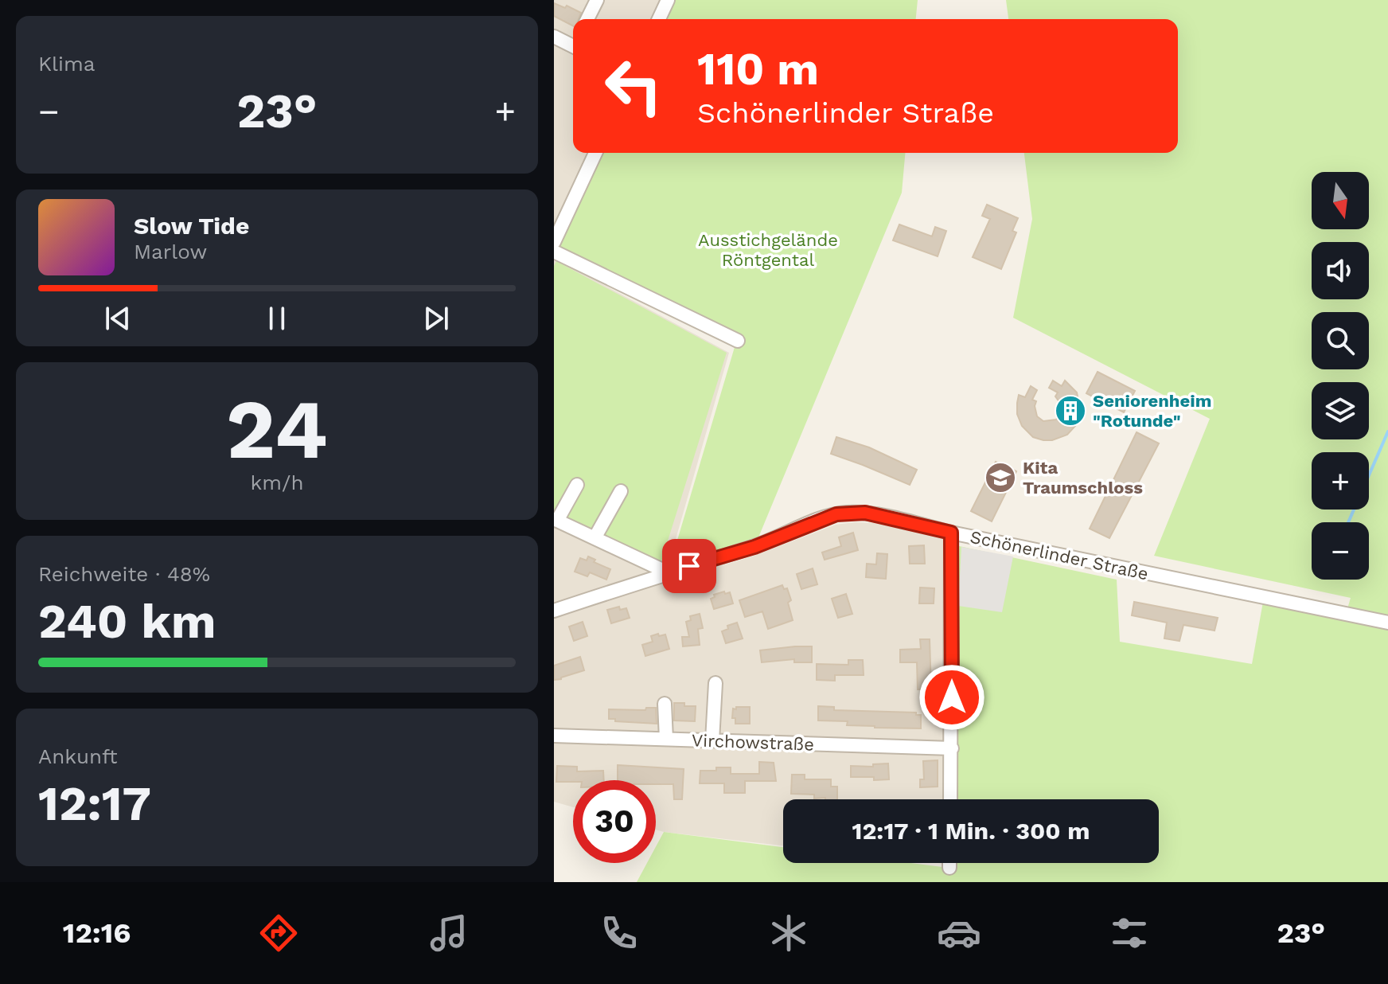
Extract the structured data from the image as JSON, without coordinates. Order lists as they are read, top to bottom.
{
  "streets": {
    "street": ["Schönerlinder Straße", "Virchowstraße"]
  },
  "parks": ["Ausstichgelände Röntgental"],
  "places": {
    "building": ["Seniorenheim \"Rotunde\""],
    "school or university": ["Kita Traumschloss"]
  },
  "north": "bottom",
  "page": {
    "tile": [
      "Klima",
      ["24", "km/h"],
      ["Reichweite · 48%", "240 km"],
      ["Ankunft", "12:17"]
    ],
    "turn": ["110 m", "Schönerlinder Straße"],
    "heat": ["−", "23°", "+"],
    "map_buttons": ["+", "−"],
    "song": ["Slow Tide", "Marlow"],
    "limit": "30",
    "trip": "12:17 · 1 Min. · 300 m",
    "tabs": ["12:16", "23°"]
  }
}
